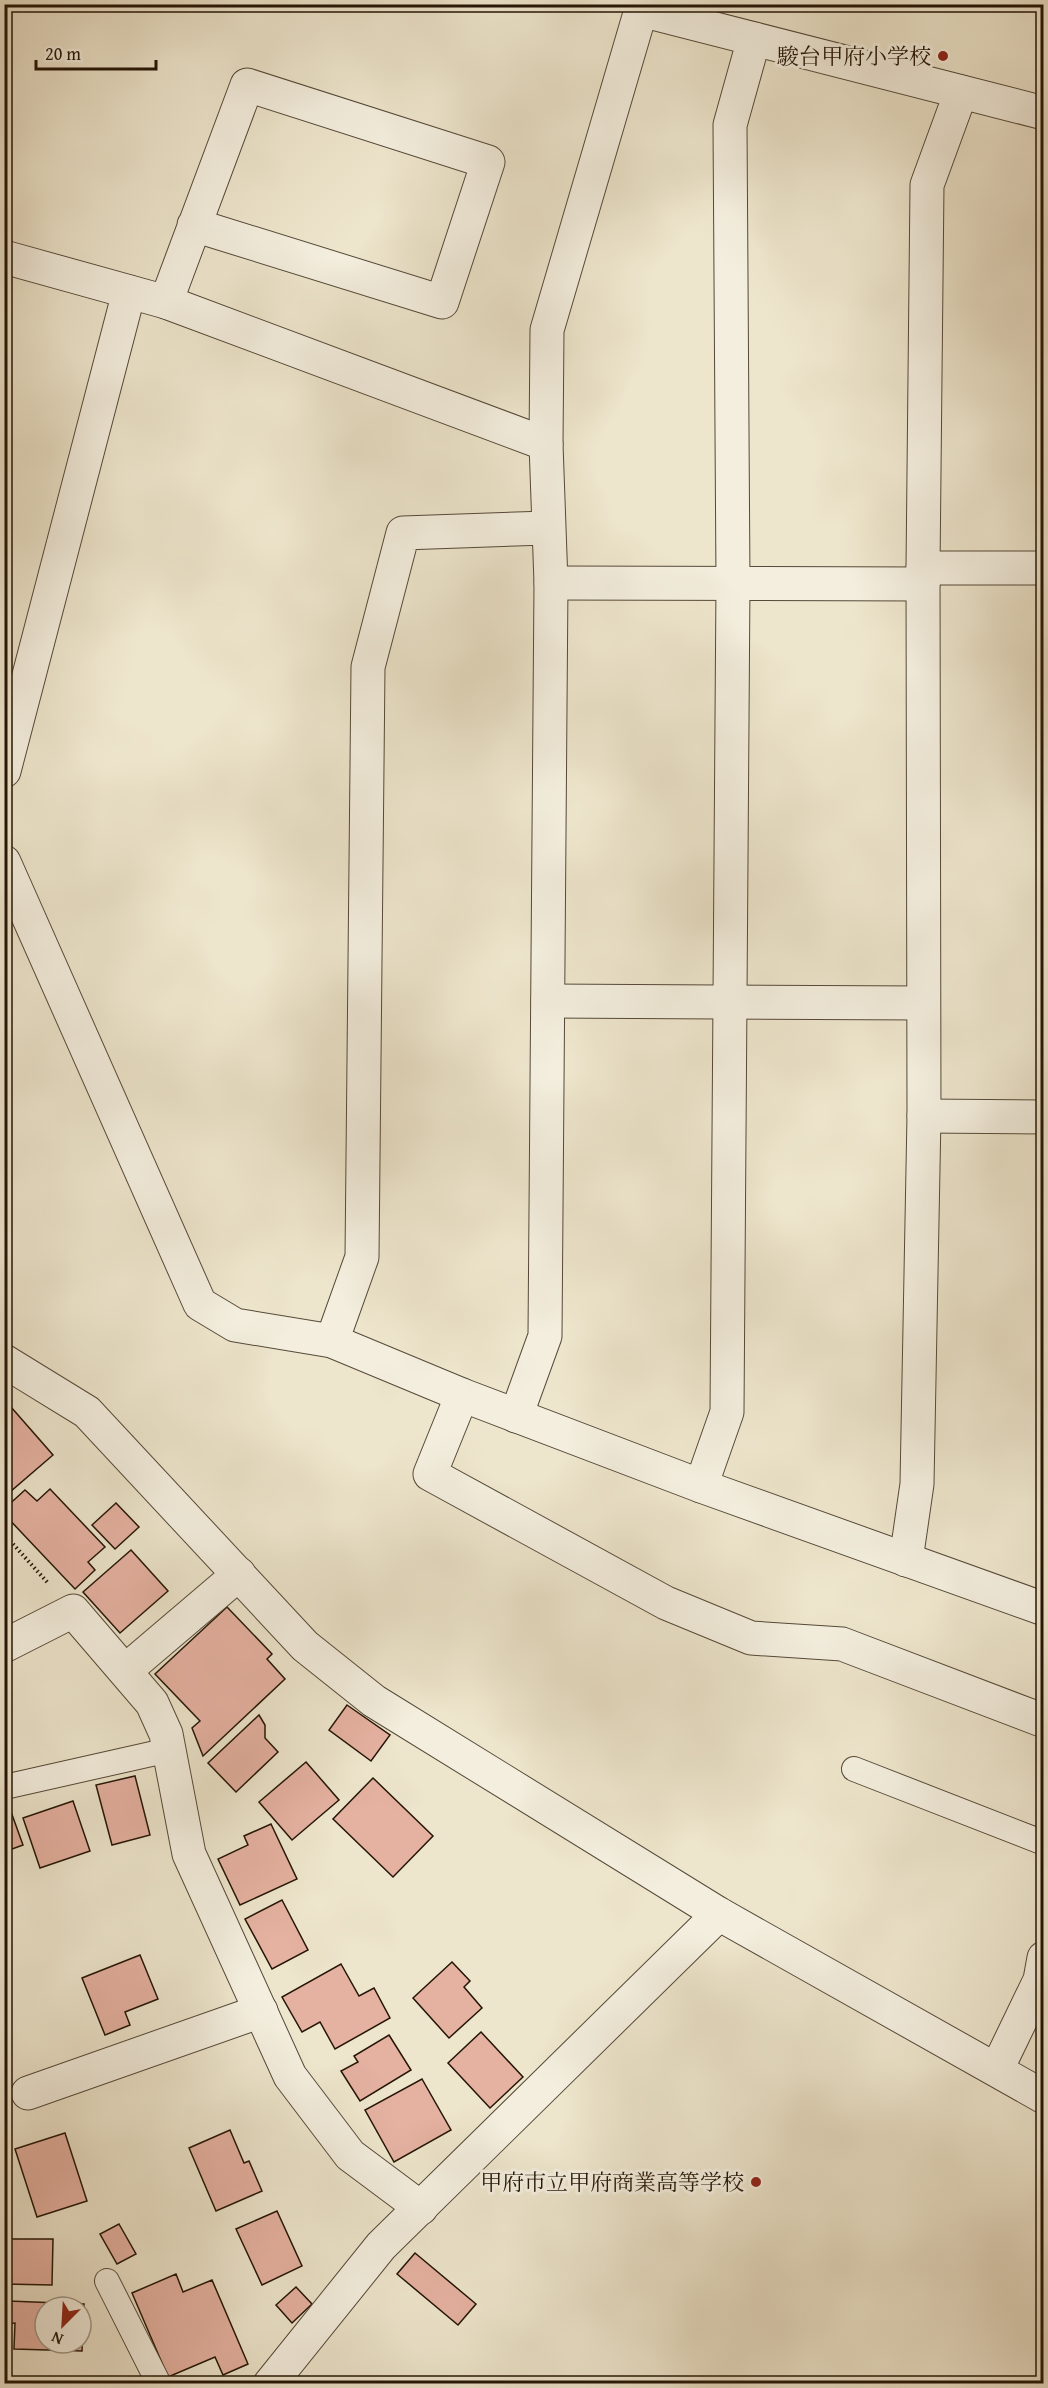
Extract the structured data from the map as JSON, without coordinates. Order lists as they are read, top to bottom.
{
  "places": ["駿台甲府小学校", "甲府市立甲府商業高等学校"],
  "scale_bar": "20 m",
  "north": "bottom left"
}
